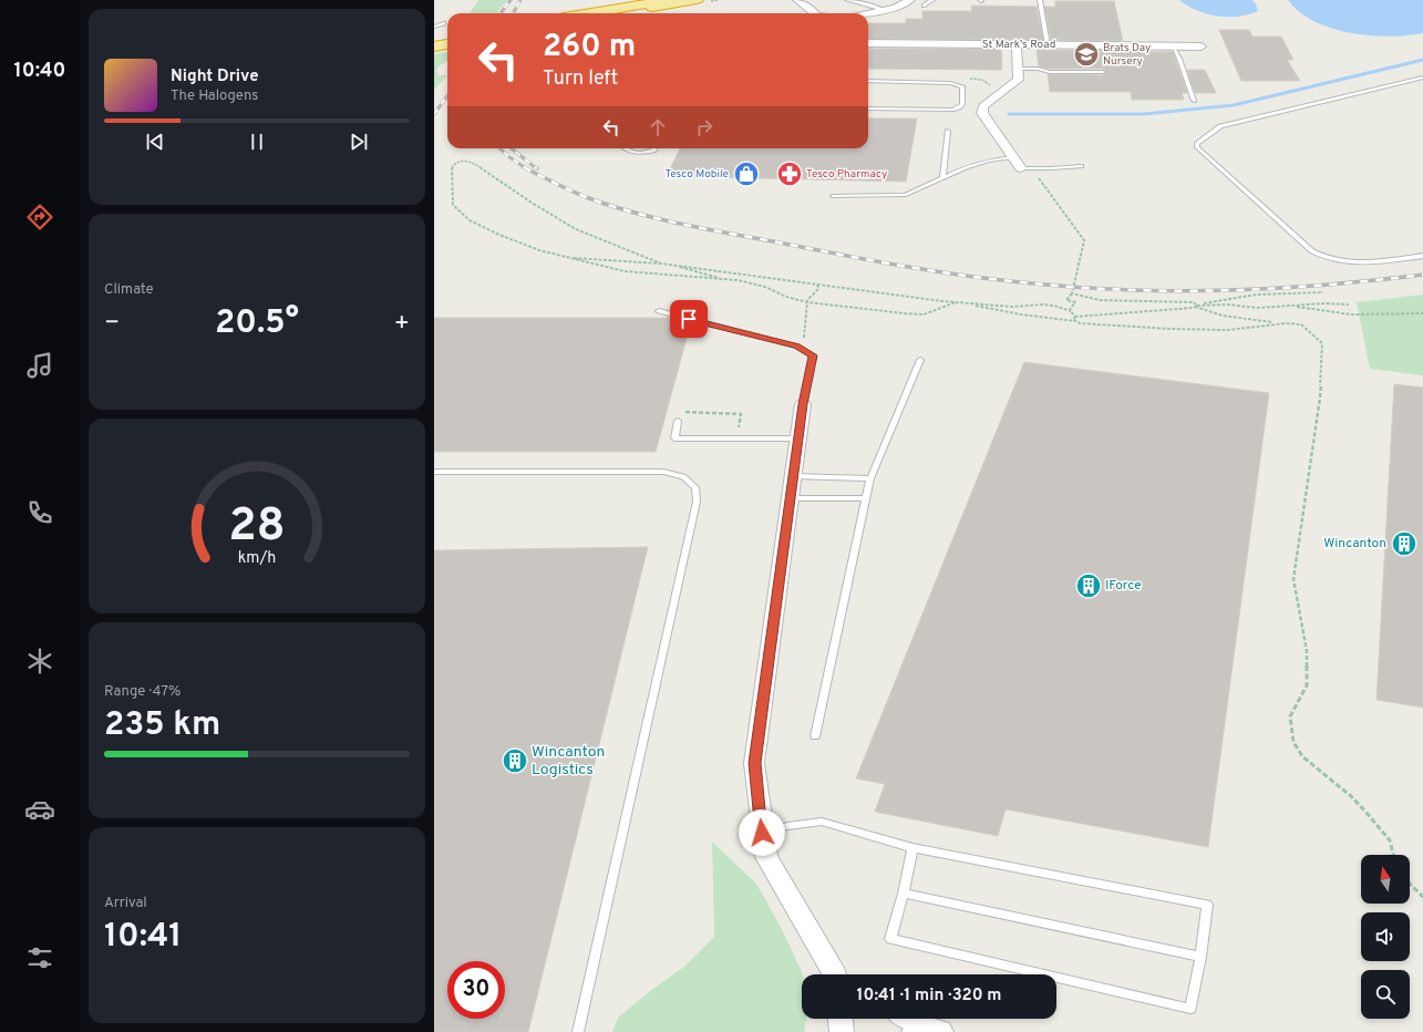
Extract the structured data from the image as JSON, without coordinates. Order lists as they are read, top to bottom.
{
  "streets": {
    "street": ["St Mark's Road"]
  },
  "places": {
    "school or university": ["Brats Day Nursery"],
    "shop": ["Tesco Mobile"],
    "pharmacy": ["Tesco Pharmacy"],
    "building": ["Wincanton", "IForce", "Wincanton Logistics"]
  },
  "north": "top",
  "page": {
    "tabs": "10:40",
    "turn": ["260 m", "Turn left"],
    "song": ["Night Drive", "The Halogens"],
    "tile": [
      "Climate",
      ["Range · 47%", "235 km"],
      ["Arrival", "10:41"]
    ],
    "heat": ["−", "20.5°", "+"],
    "limit": "30",
    "trip": "10:41 · 1 min · 320 m",
    "gauge": ["28", "km/h"]
  }
}
